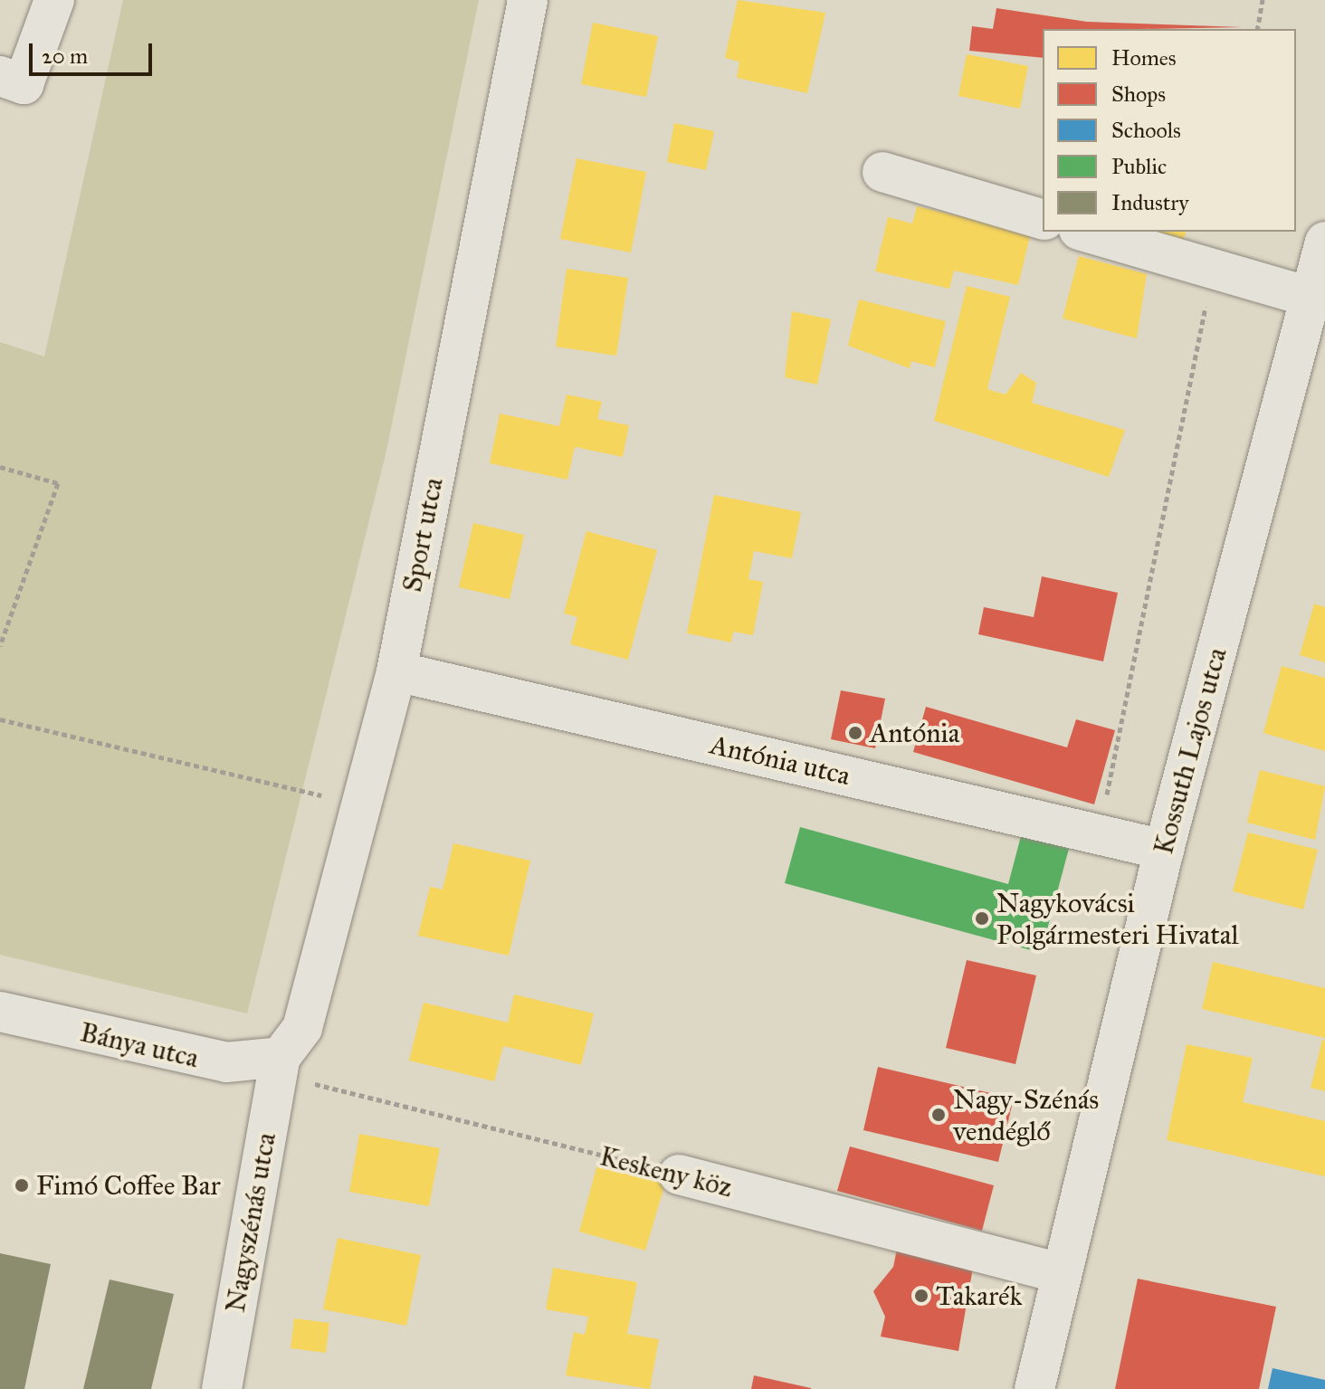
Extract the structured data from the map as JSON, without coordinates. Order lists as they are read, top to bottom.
{
  "streets": {
    "street": [
      "Sport utca",
      "Kossuth Lajos utca",
      "Antónia utca",
      "Bánya utca",
      "Keskeny köz",
      "Nagyszénás utca"
    ]
  },
  "crossings": [
    ["Sport utca", "Antónia utca"],
    ["Sport utca", "Bánya utca"],
    ["Sport utca", "Keskeny köz"],
    ["Sport utca", "Nagyszénás utca"],
    ["Kossuth Lajos utca", "Antónia utca"],
    ["Kossuth Lajos utca", "Keskeny köz"],
    ["Bánya utca", "Keskeny köz"],
    ["Bánya utca", "Nagyszénás utca"],
    ["Keskeny köz", "Nagyszénás utca"]
  ],
  "places": [
    "Antónia",
    "Nagykovácsi Polgármesteri Hivatal",
    "Nagy-Szénás vendéglő",
    "Fimó Coffee Bar",
    "Takarék"
  ],
  "legend": [
    "Homes",
    "Shops",
    "Schools",
    "Public",
    "Industry"
  ],
  "scale_bar": "20 m"
}
